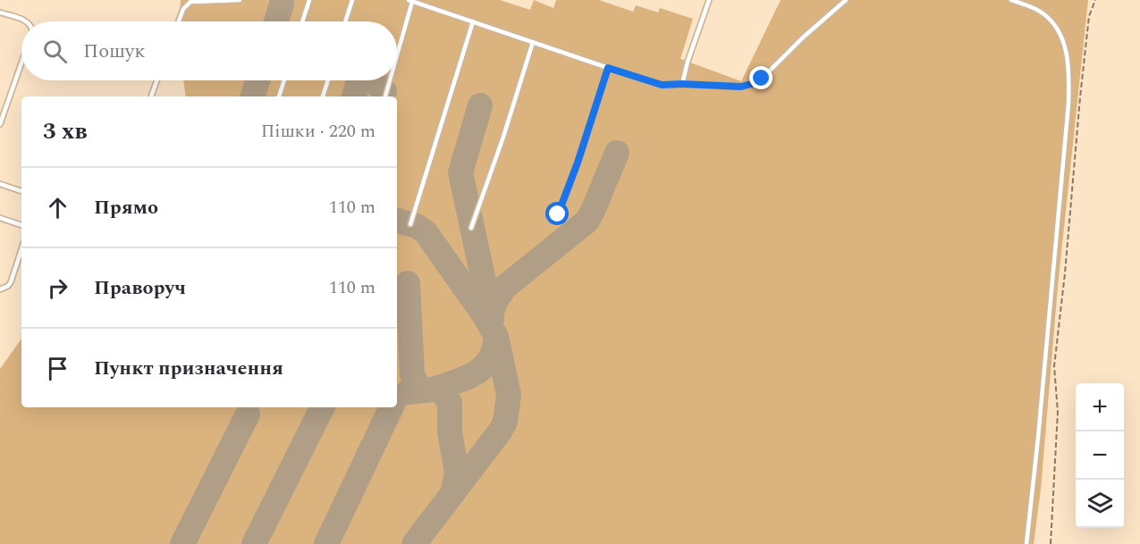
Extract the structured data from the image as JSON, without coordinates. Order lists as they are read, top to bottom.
{
  "page": {
    "search": "Пошук",
    "heading": ["3 хв", "Пішки · 220 m"],
    "list": [
      ["Прямо", "110 m"],
      ["Праворуч", "110 m"],
      "Пункт призначення"
    ],
    "map_buttons": ["+", "−"]
  }
}
